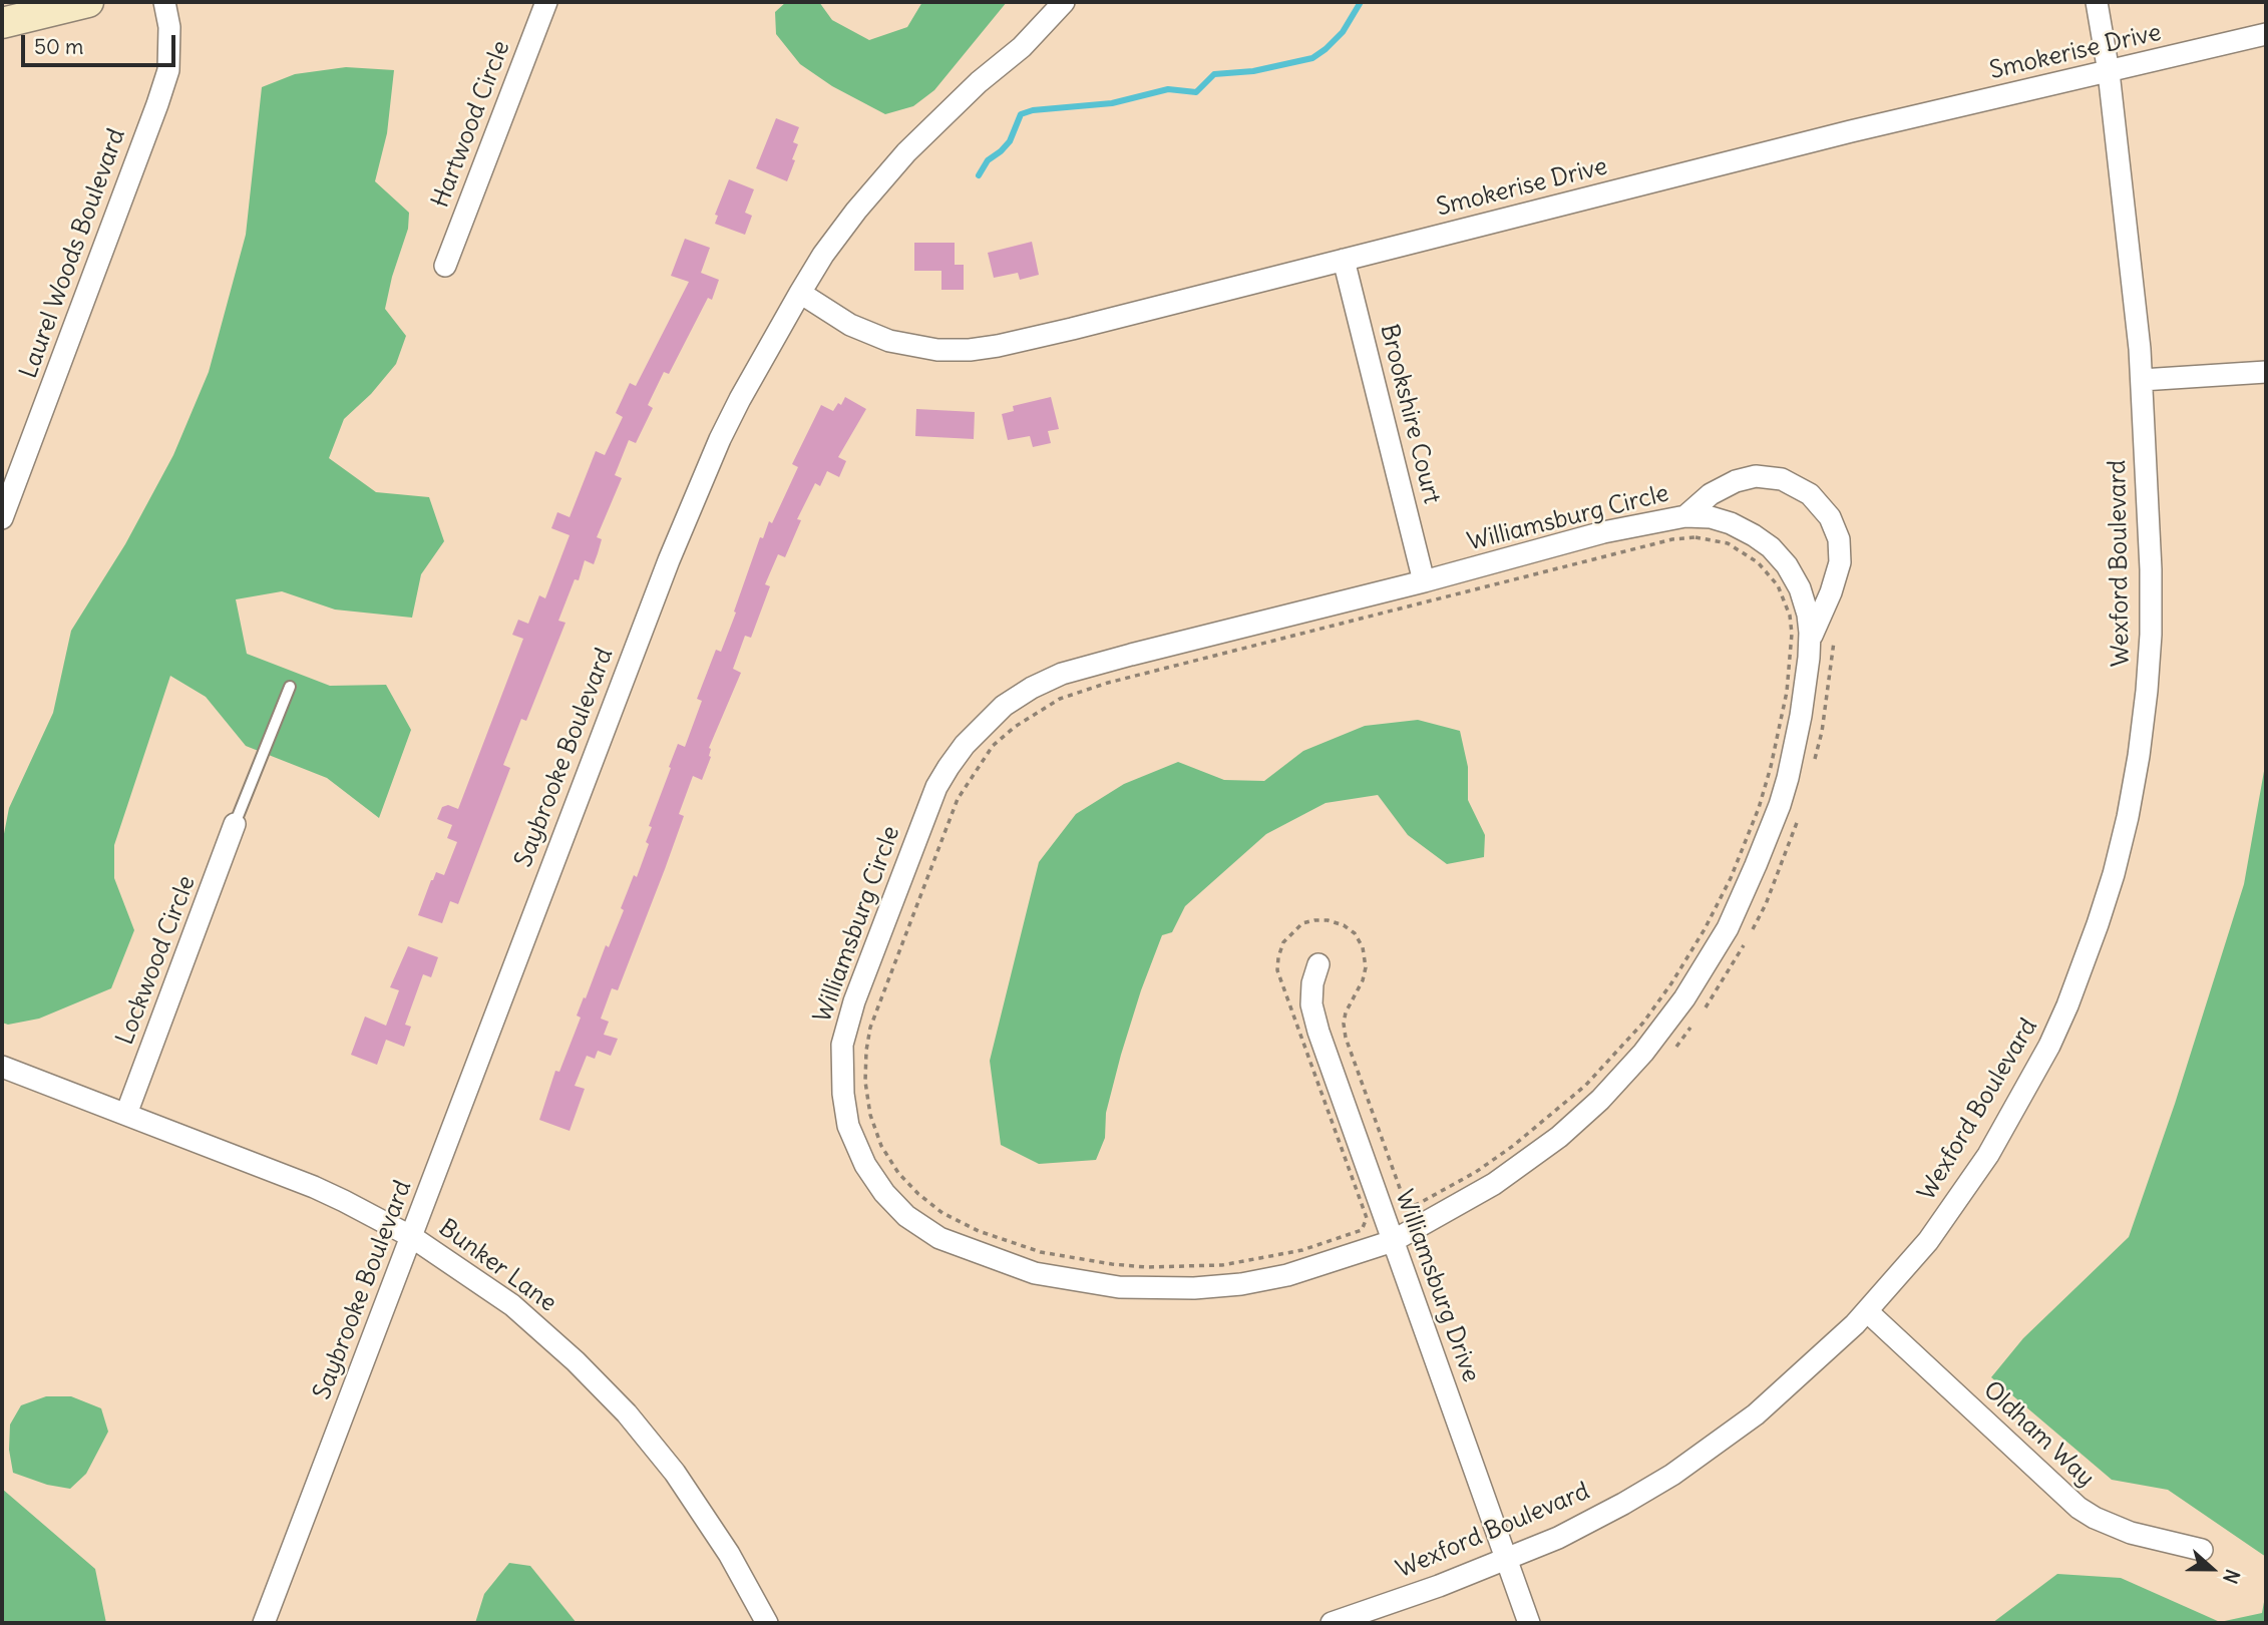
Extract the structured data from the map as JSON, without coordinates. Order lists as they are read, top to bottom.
{
  "streets": {
    "street": [
      "Smokerise Drive",
      "Hartwood Circle",
      "Laurel Woods Boulevard",
      "Brookshire Court",
      "Williamsburg Circle",
      "Wexford Boulevard",
      "Saybrooke Boulevard",
      "Lockwood Circle",
      "Bunker Lane",
      "Williamsburg Drive",
      "Oldham Way"
    ]
  },
  "crossings": [
    ["Smokerise Drive", "Brookshire Court"],
    ["Smokerise Drive", "Wexford Boulevard"],
    ["Smokerise Drive", "Saybrooke Boulevard"],
    ["Brookshire Court", "Williamsburg Circle"],
    ["Williamsburg Circle", "Williamsburg Drive"],
    ["Wexford Boulevard", "Williamsburg Drive"],
    ["Wexford Boulevard", "Oldham Way"],
    ["Saybrooke Boulevard", "Bunker Lane"],
    ["Lockwood Circle", "Bunker Lane"]
  ],
  "scale_bar": "50 m",
  "north": "right"
}
